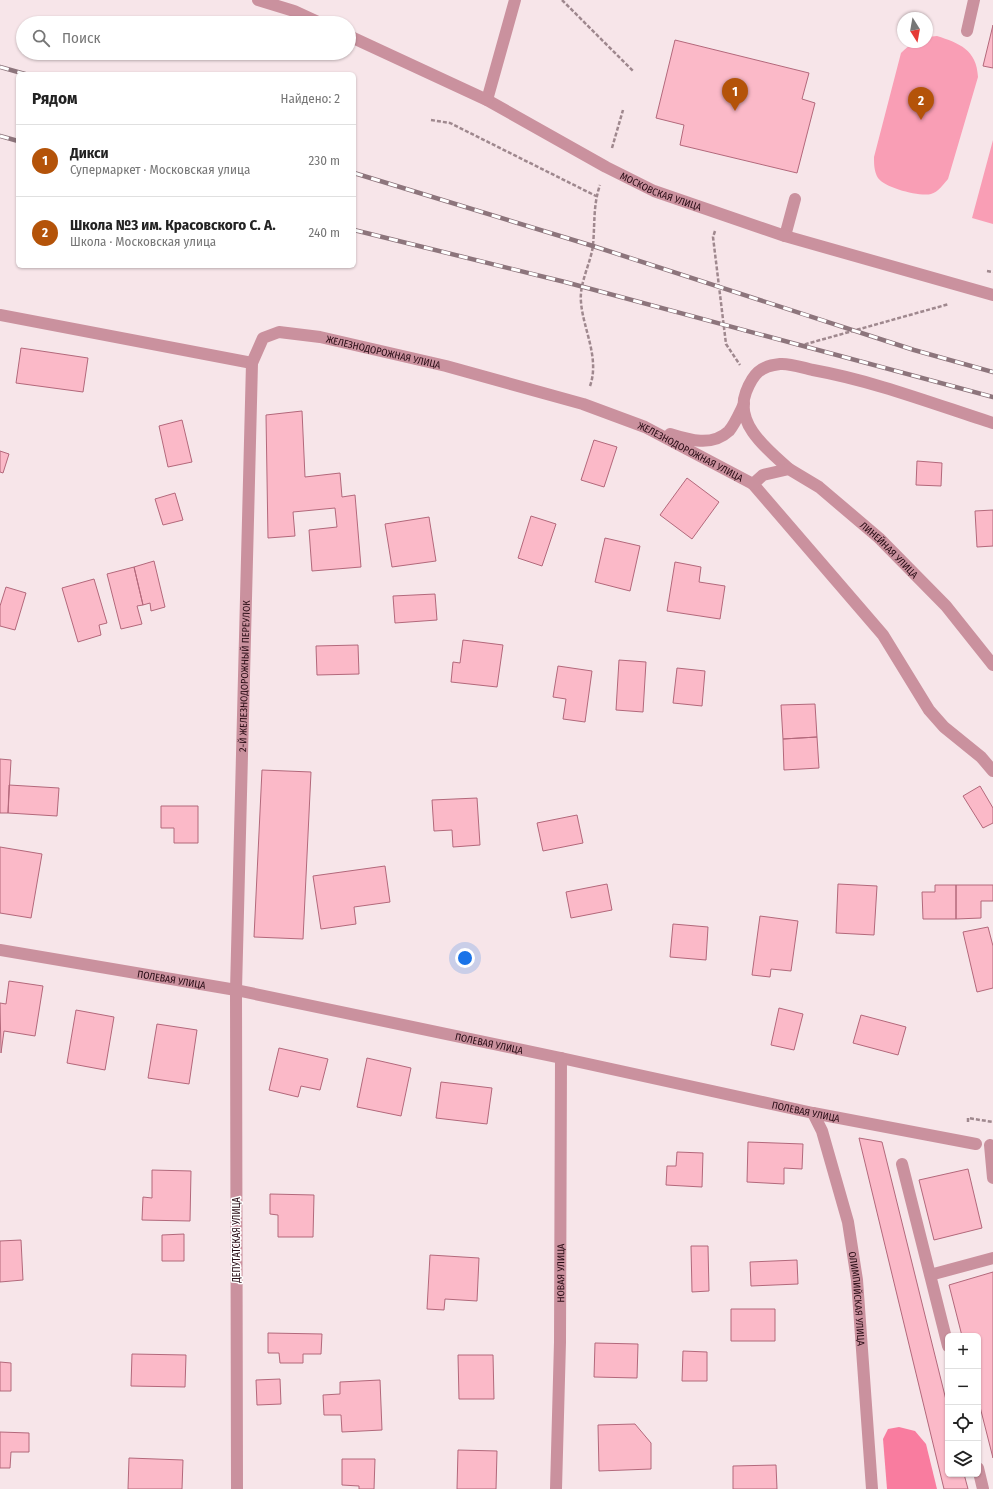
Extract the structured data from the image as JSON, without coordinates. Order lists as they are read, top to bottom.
{
  "streets": {
    "street": [
      "МОСКОВСКАЯ УЛИЦА",
      "ЖЕЛЕЗНОДОРОЖНАЯ УЛИЦА",
      "ЛИНЕЙНАЯ УЛИЦА",
      "2-Й ЖЕЛЕЗНОДОРОЖНЫЙ ПЕРЕУЛОК",
      "ПОЛЕВАЯ УЛИЦА",
      "ДЕПУТАТСКАЯ УЛИЦА",
      "НОВАЯ УЛИЦА",
      "ОЛИМПИЙСКАЯ УЛИЦА"
    ]
  },
  "crossings": [
    ["ЖЕЛЕЗНОДОРОЖНАЯ УЛИЦА", "ЛИНЕЙНАЯ УЛИЦА"],
    ["ЖЕЛЕЗНОДОРОЖНАЯ УЛИЦА", "2-Й ЖЕЛЕЗНОДОРОЖНЫЙ ПЕРЕУЛОК"],
    ["2-Й ЖЕЛЕЗНОДОРОЖНЫЙ ПЕРЕУЛОК", "ПОЛЕВАЯ УЛИЦА"],
    ["2-Й ЖЕЛЕЗНОДОРОЖНЫЙ ПЕРЕУЛОК", "ДЕПУТАТСКАЯ УЛИЦА"],
    ["ПОЛЕВАЯ УЛИЦА", "ДЕПУТАТСКАЯ УЛИЦА"],
    ["ПОЛЕВАЯ УЛИЦА", "НОВАЯ УЛИЦА"],
    ["ПОЛЕВАЯ УЛИЦА", "ОЛИМПИЙСКАЯ УЛИЦА"]
  ],
  "north": "bottom",
  "page": {
    "search": "Поиск",
    "heading": ["Рядом", "Найдено: 2"],
    "pins": ["1", "2"],
    "list": [
      {
        "mark": "1",
        "name": "Дикси",
        "note": "Супермаркет · Московская улица",
        "value": "230 m"
      },
      {
        "mark": "2",
        "name": "Школа №3 им. Красовского С. А.",
        "note": "Школа · Московская улица",
        "value": "240 m"
      }
    ],
    "map_buttons": ["+", "−"]
  }
}
